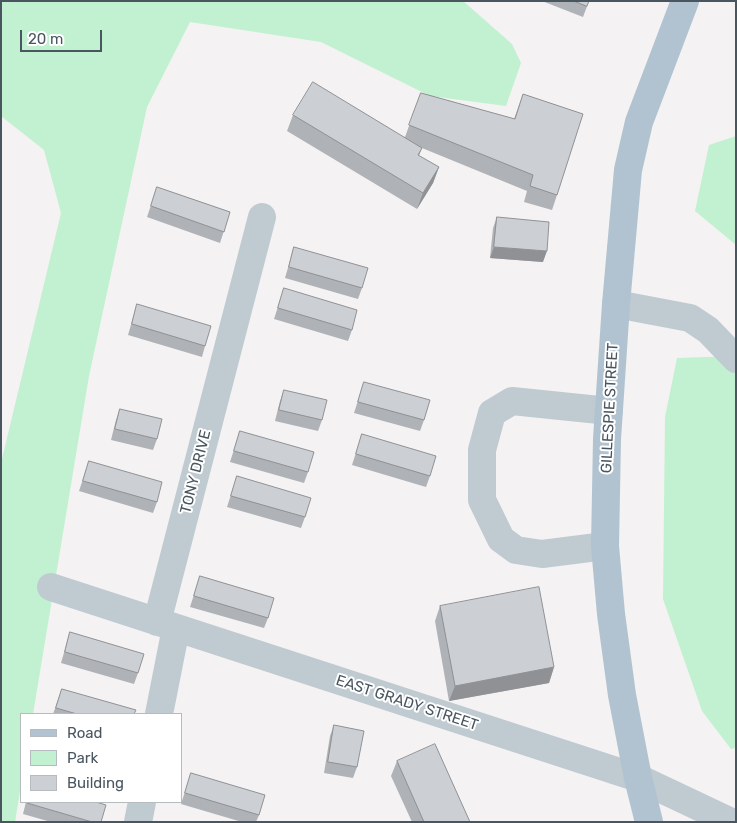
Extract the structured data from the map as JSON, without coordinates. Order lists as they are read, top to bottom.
{
  "streets": {
    "main road": ["GILLESPIE STREET"],
    "street": ["TONY DRIVE", "EAST GRADY STREET"]
  },
  "crossings": [
    ["GILLESPIE STREET", "EAST GRADY STREET"],
    ["TONY DRIVE", "EAST GRADY STREET"]
  ],
  "legend": ["Road", "Park", "Building"],
  "scale_bar": "20 m"
}
